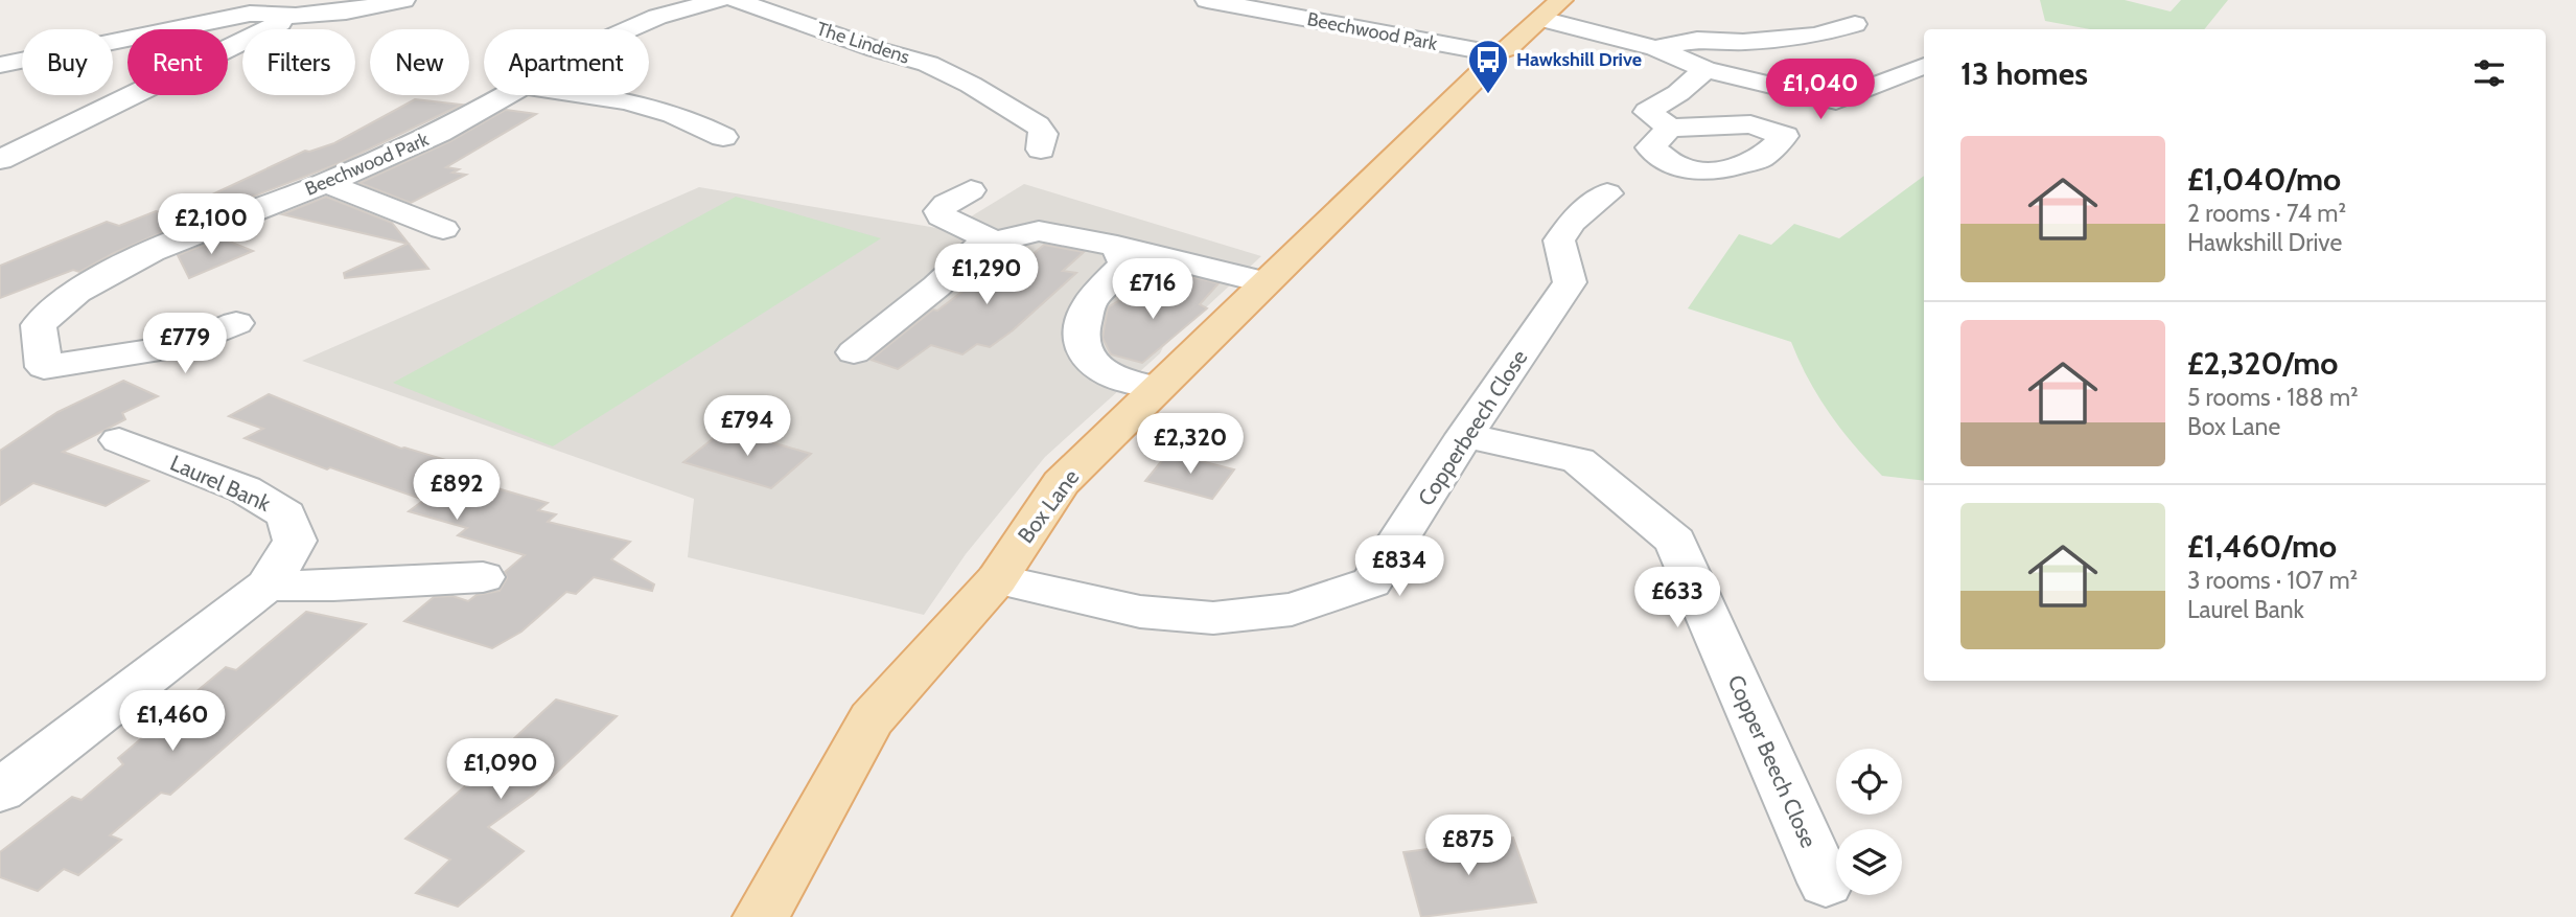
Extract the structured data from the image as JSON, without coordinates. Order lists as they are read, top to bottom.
{
  "streets": {
    "main road": ["Box Lane"],
    "street": [
      "Beechwood Park",
      "The Lindens",
      "Copperbeech Close",
      "Laurel Bank",
      "Copper Beech Close"
    ]
  },
  "crossings": [
    ["Beechwood Park", "Box Lane"],
    ["Copperbeech Close", "Box Lane"],
    ["Copperbeech Close", "Copper Beech Close"]
  ],
  "places": {
    "bus stop": ["Hawkshill Drive"]
  },
  "page": {
    "chip": [
      "Buy",
      "Rent",
      "Filters",
      "New",
      "Apartment"
    ],
    "heading": "13 homes",
    "price": [
      "£1,040",
      "£2,100",
      "£1,290",
      "£716",
      "£779",
      "£794",
      "£2,320",
      "£892",
      "£834",
      "£633",
      "£1,460",
      "£1,090",
      "£875"
    ],
    "list": [
      {
        "name": "£1,040/mo",
        "note": "2 rooms · 74 m² · Hawkshill Drive"
      },
      {
        "name": "£2,320/mo",
        "note": "5 rooms · 188 m² · Box Lane"
      },
      {
        "name": "£1,460/mo",
        "note": "3 rooms · 107 m² · Laurel Bank"
      }
    ]
  }
}
